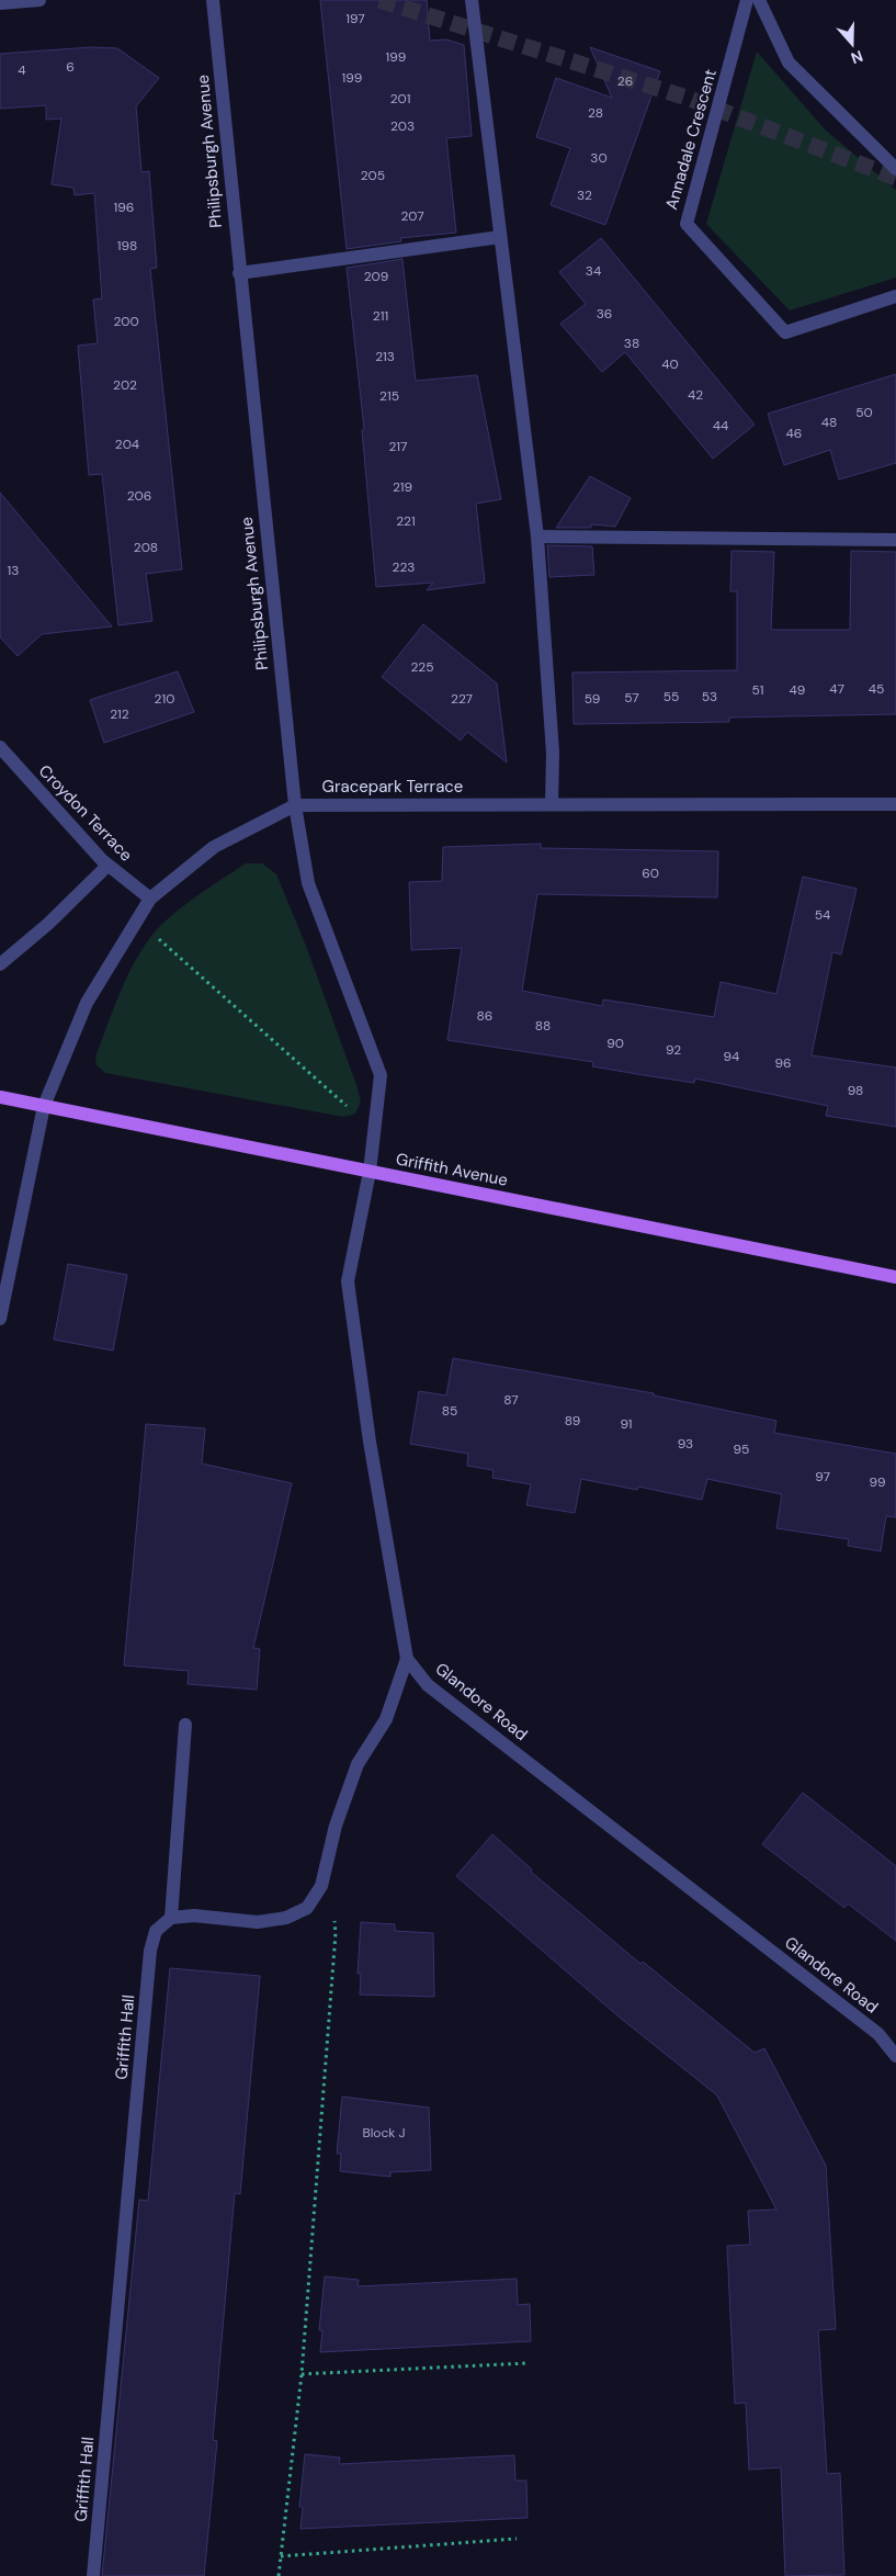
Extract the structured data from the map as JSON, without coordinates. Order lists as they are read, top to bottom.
{
  "streets": {
    "main road": ["Griffith Avenue"],
    "street": [
      "Annadale Crescent",
      "Philipsburgh Avenue",
      "Gracepark Terrace",
      "Croydon Terrace",
      "Glandore Road",
      "Griffith Hall"
    ]
  },
  "crossings": [
    ["Philipsburgh Avenue", "Gracepark Terrace"],
    ["Philipsburgh Avenue", "Griffith Avenue"],
    ["Philipsburgh Avenue", "Glandore Road"],
    ["Gracepark Terrace", "Croydon Terrace"],
    ["Gracepark Terrace", "Griffith Avenue"],
    ["Griffith Avenue", "Glandore Road"]
  ],
  "house_numbers": [
    "197",
    "199",
    "6",
    "4",
    "199",
    "26",
    "201",
    "28",
    "203",
    "30",
    "205",
    "32",
    "196",
    "207",
    "198",
    "34",
    "209",
    "36",
    "211",
    "200",
    "38",
    "213",
    "40",
    "202",
    "42",
    "215",
    "50",
    "48",
    "44",
    "46",
    "204",
    "217",
    "219",
    "206",
    "221",
    "208",
    "223",
    "13",
    "225",
    "47",
    "45",
    "51",
    "49",
    "55",
    "53",
    "57",
    "210",
    "227",
    "59",
    "212",
    "60",
    "54",
    "86",
    "88",
    "90",
    "92",
    "94",
    "96",
    "98",
    "87",
    "85",
    "89",
    "91",
    "93",
    "95",
    "97",
    "99",
    "Block J"
  ],
  "north": "bottom"
}
